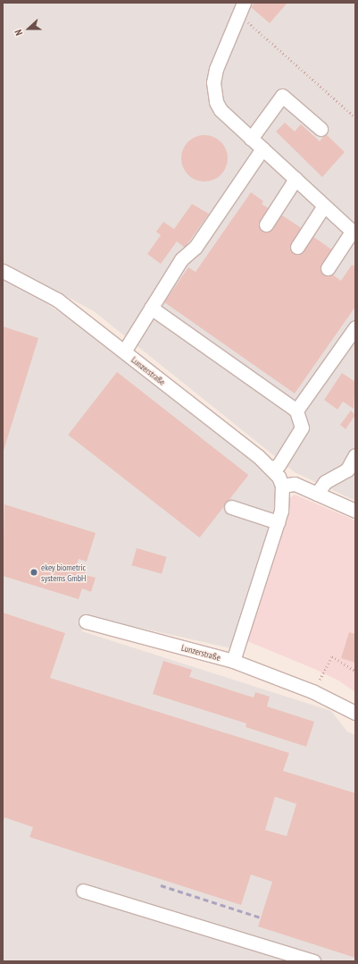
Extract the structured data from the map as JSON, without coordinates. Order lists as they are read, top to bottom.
{
  "streets": {
    "street": ["Lunzerstraße"]
  },
  "places": ["ekey biometric systems GmbH"],
  "north": "left"
}
